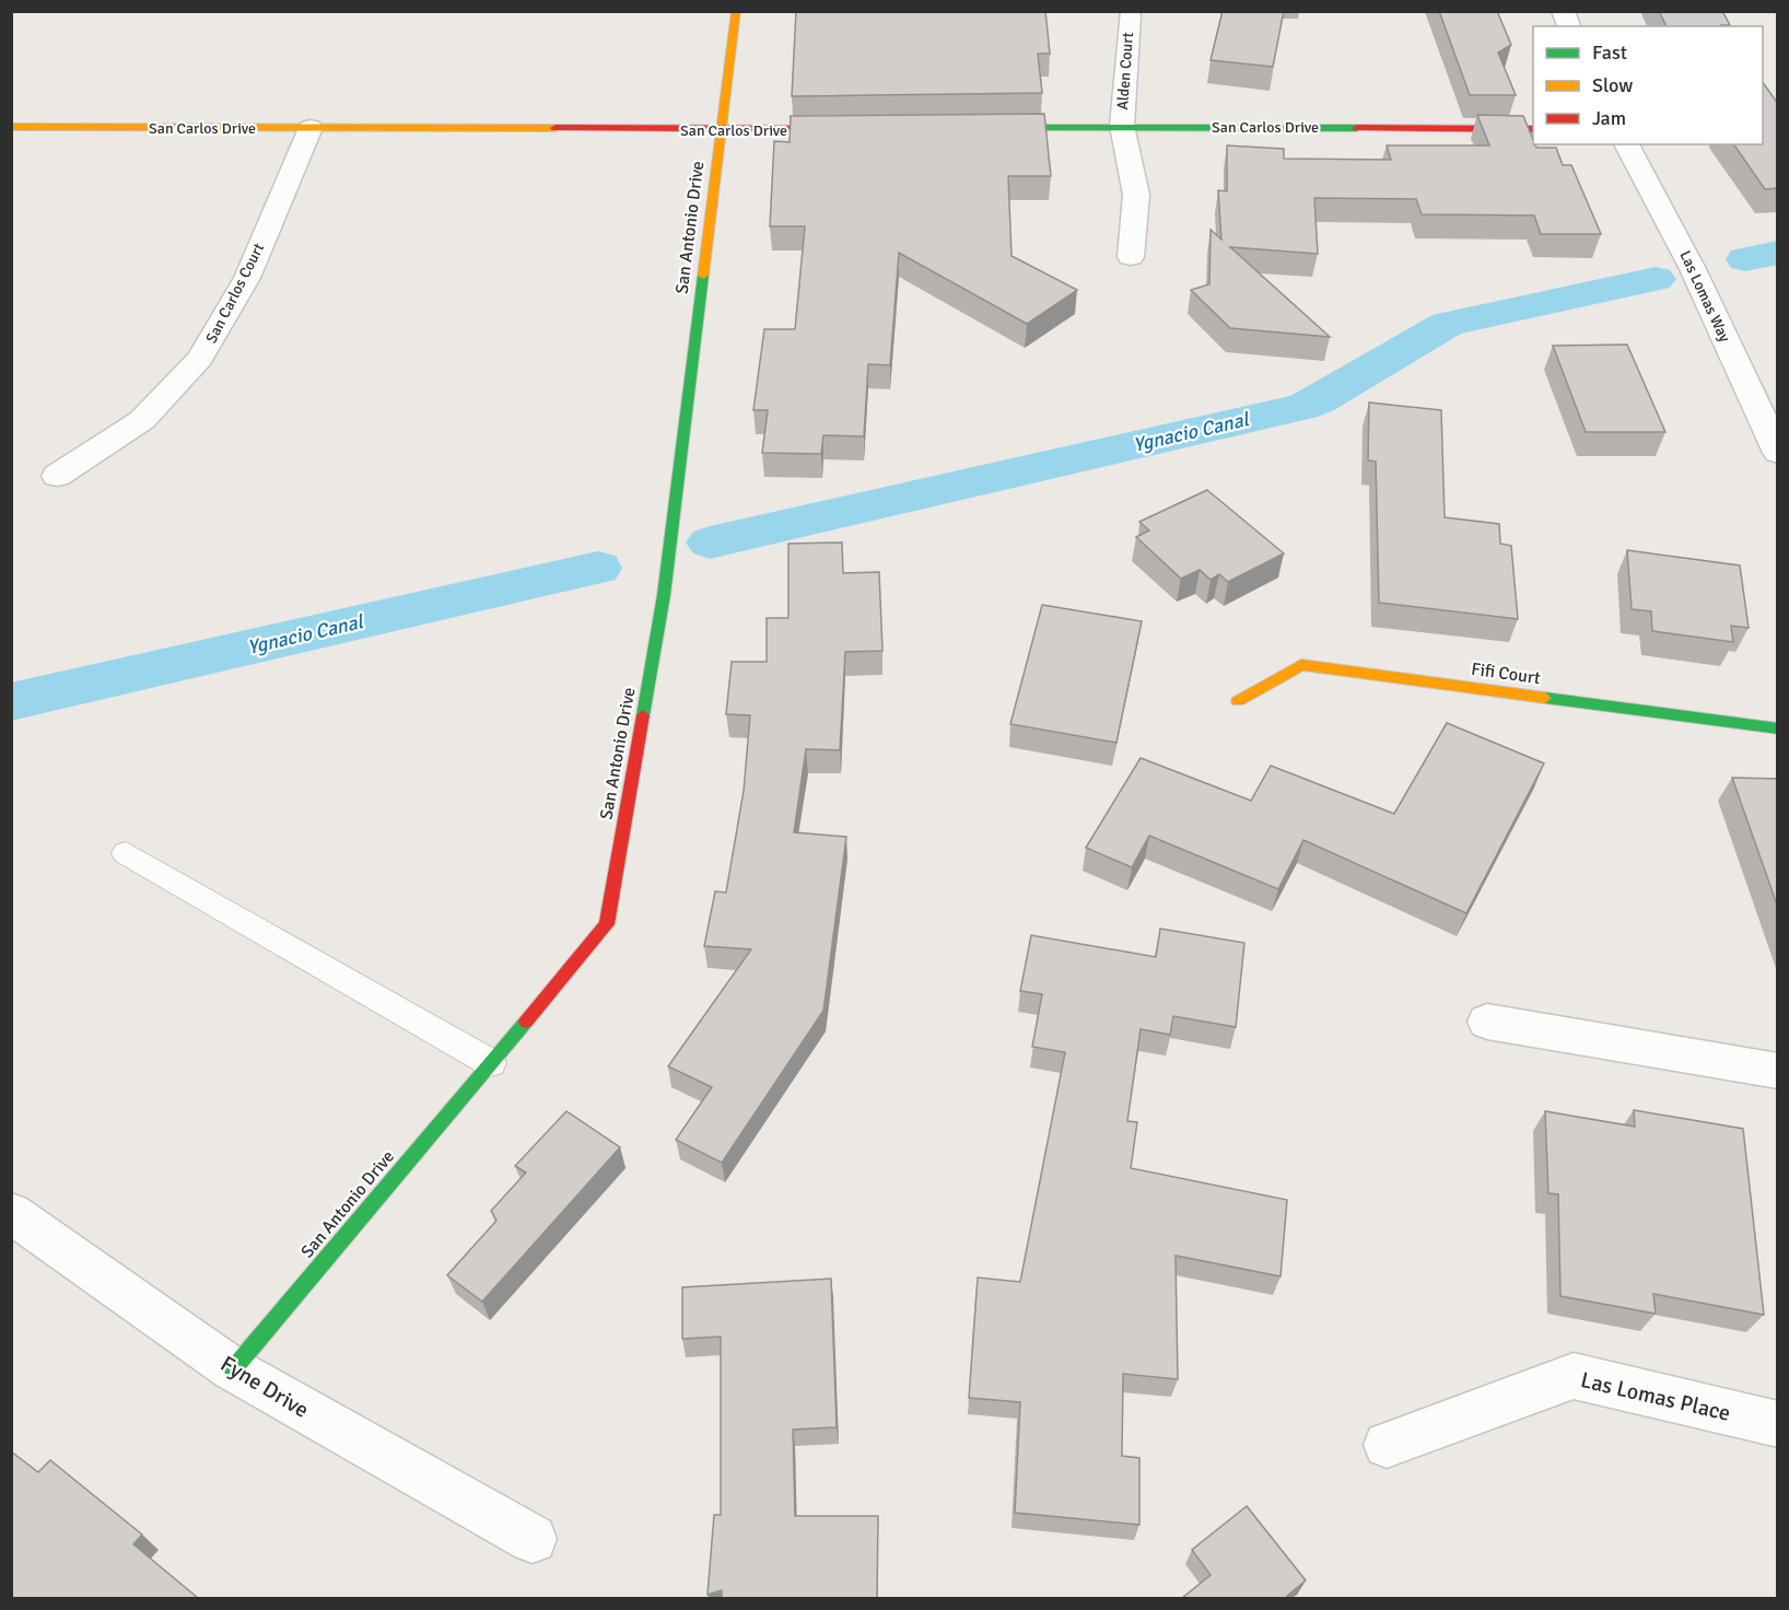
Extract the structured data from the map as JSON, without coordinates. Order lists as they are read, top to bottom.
{
  "streets": {
    "street": [
      "Alden Court",
      "San Carlos Drive",
      "San Antonio Drive",
      "San Carlos Court",
      "Las Lomas Way",
      "Fifi Court",
      "Fyne Drive",
      "Las Lomas Place"
    ]
  },
  "crossings": [
    ["Alden Court", "San Carlos Drive"],
    ["San Carlos Drive", "San Antonio Drive"],
    ["San Carlos Drive", "San Carlos Court"],
    ["San Antonio Drive", "Fyne Drive"]
  ],
  "water": ["Ygnacio Canal"],
  "legend": ["Fast", "Slow", "Jam"]
}
